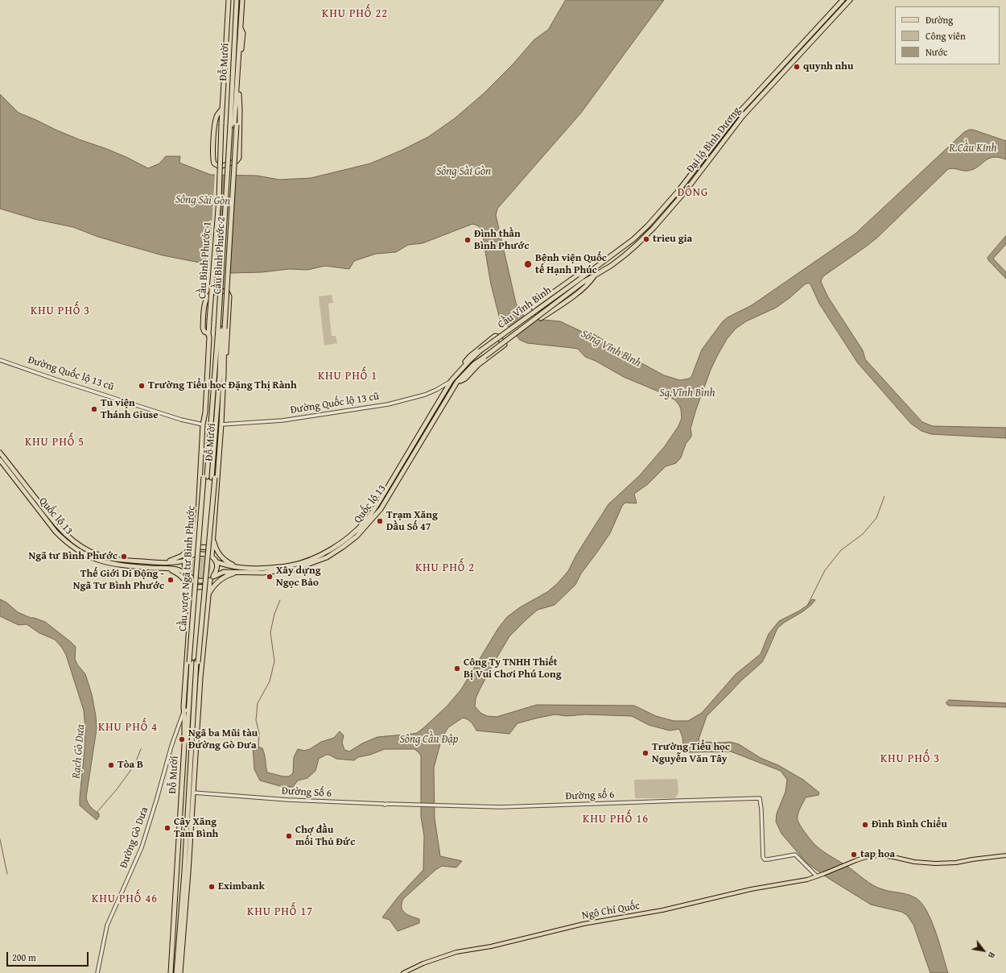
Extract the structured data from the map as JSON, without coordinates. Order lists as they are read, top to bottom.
{
  "streets": {
    "highway": [
      "Đỗ Mười",
      "Đại lộ Bình Dương",
      "Cầu Bình Phước 2",
      "Cầu Bình Phước 1",
      "Cầu Vĩnh Bình",
      "Quốc lộ 13",
      "Cầu vượt Ngã tư Bình Phước"
    ],
    "main road": ["Ngô Chí Quốc"],
    "street": [
      "Đường Quốc lộ 13 cũ",
      "Đường Số 6",
      "Đường số 6",
      "Đường Gò Dưa"
    ]
  },
  "crossings": [
    ["Đỗ Mười", "Cầu Bình Phước 2"],
    ["Đỗ Mười", "Cầu Bình Phước 1"],
    ["Đỗ Mười", "Đường Quốc lộ 13 cũ"],
    ["Đỗ Mười", "Quốc lộ 13"],
    ["Đỗ Mười", "Cầu vượt Ngã tư Bình Phước"],
    ["Đỗ Mười", "Đường Số 6"],
    ["Đỗ Mười", "Đường Gò Dưa"],
    ["Đại lộ Bình Dương", "Cầu Vĩnh Bình"],
    ["Cầu Vĩnh Bình", "Quốc lộ 13"],
    ["Đường Quốc lộ 13 cũ", "Quốc lộ 13"],
    ["Đường Số 6", "Đường số 6"],
    ["Đường số 6", "Ngô Chí Quốc"]
  ],
  "districts": [
    "KHU PHỐ 22",
    "ĐÔNG",
    "KHU PHỐ 3",
    "KHU PHỐ 1",
    "KHU PHỐ 5",
    "KHU PHỐ 2",
    "KHU PHỐ 4",
    "KHU PHỐ 3",
    "KHU PHỐ 16",
    "KHU PHỐ 46",
    "KHU PHỐ 17"
  ],
  "water": [
    "R.Cầu Kinh",
    "Sông Sài Gòn",
    "Sông Vĩnh Bình",
    "Sg.Vĩnh Bình",
    "Sông Cầu Đập",
    "Rạch Gò Dưa"
  ],
  "places": [
    "quynh nhu",
    "trieu gia",
    "Đình thần Bình Phước",
    "Bệnh viện Quốc tế Hạnh Phúc",
    "Trường Tiểu học Đặng Thị Rành",
    "Tu viện Thánh Giuse",
    "Trạm Xăng Dầu Số 47",
    "Ngã tư Bình Phước",
    "Xây dựng Ngọc Bảo",
    "Thế Giới Di Động - Ngã Tư Bình Phước",
    "Công Ty TNHH Thiết Bị Vui Chơi Phú Long",
    "Ngã ba Mũi tàu Đường Gò Dưa",
    "Trường Tiểu học Nguyễn Văn Tây",
    "Tòa B",
    "Đình Bình Chiểu",
    "Cây Xăng Tam Bình",
    "Chợ đầu mối Thủ Đức",
    "tap hoa",
    "Eximbank"
  ],
  "legend": ["Đường", "Công viên", "Nước"],
  "scale_bar": "200 m",
  "north": "bottom right"
}
